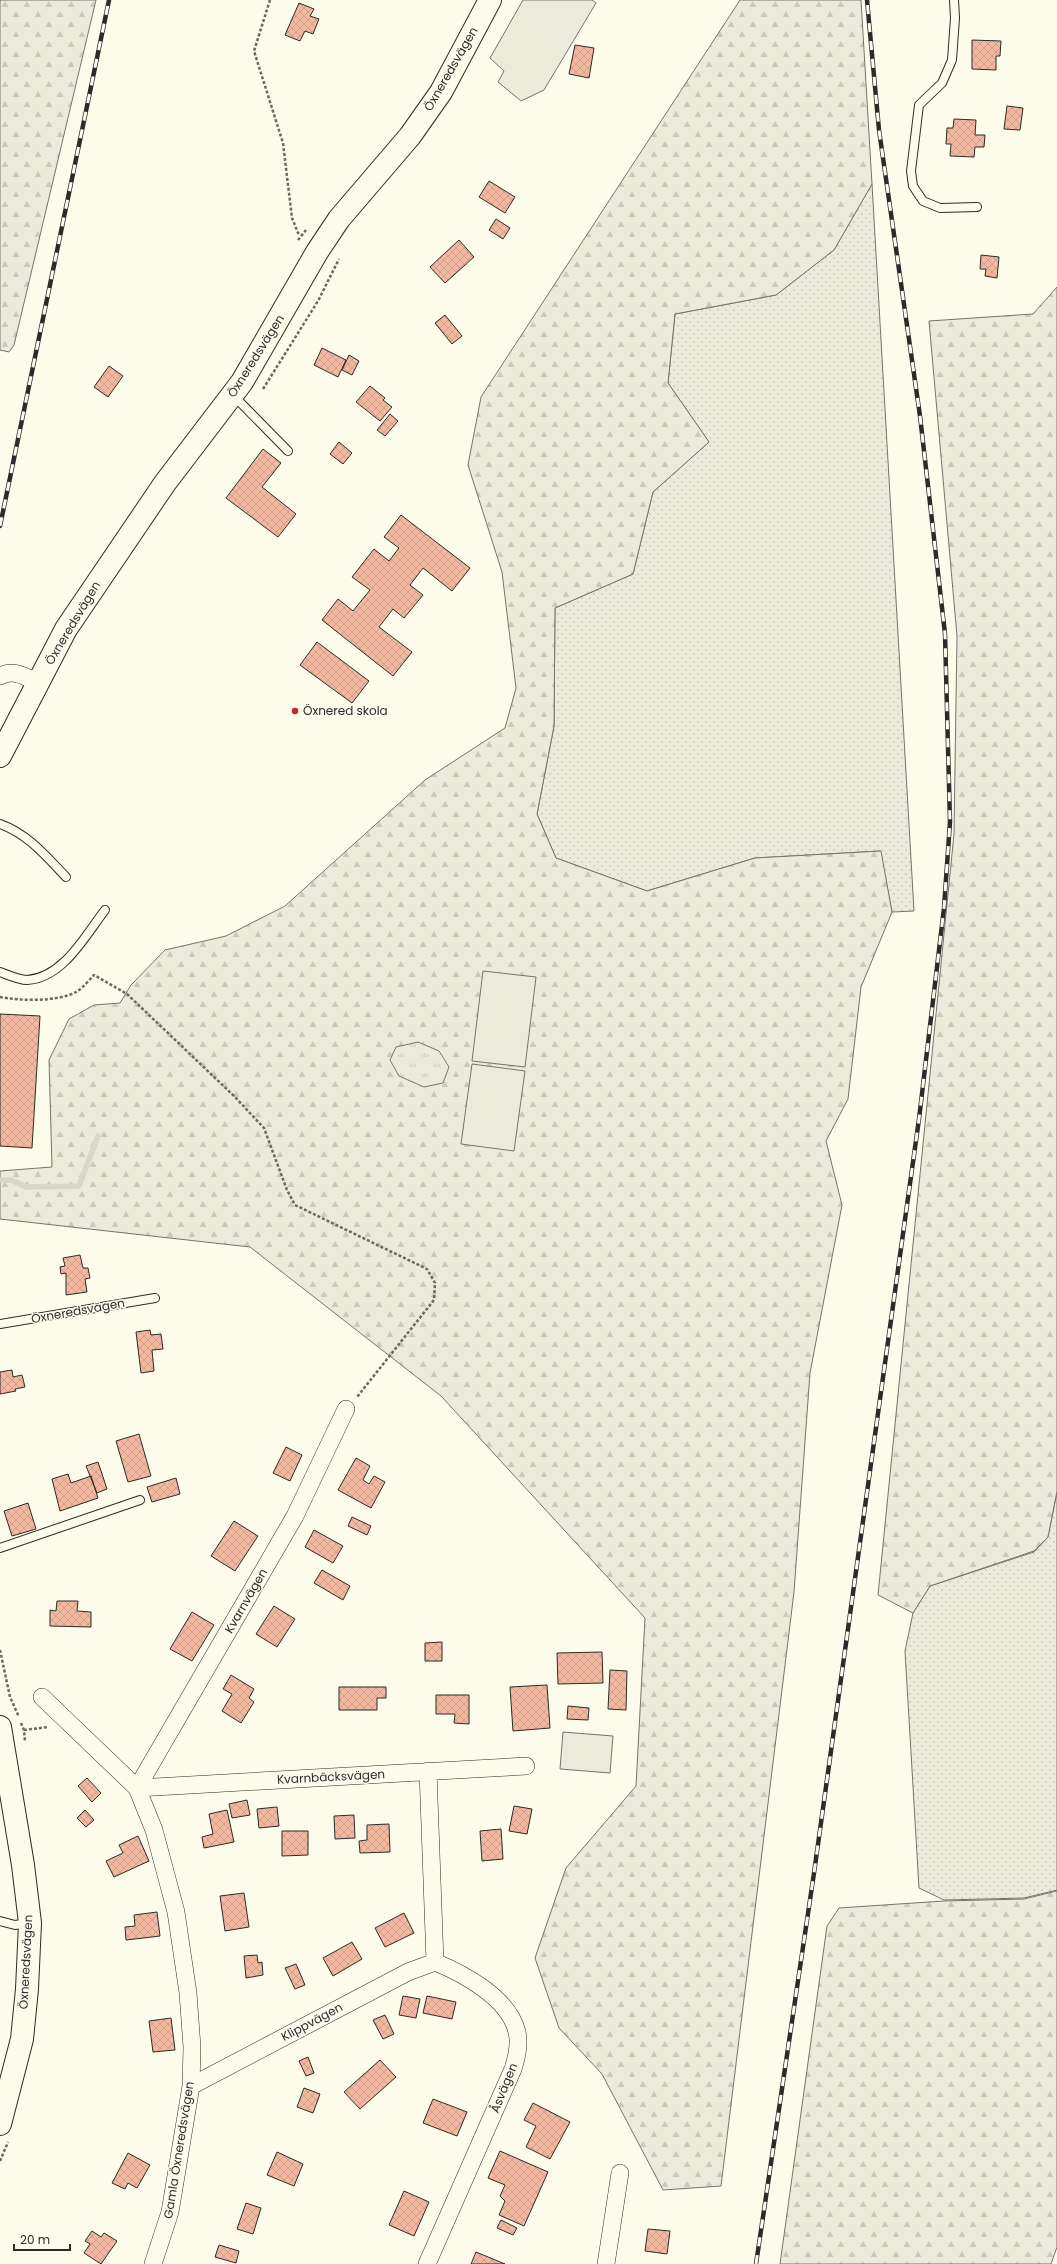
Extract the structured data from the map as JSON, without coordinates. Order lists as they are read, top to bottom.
{
  "streets": {
    "street": [
      "Öxneredsvägen",
      "Kvarnvägen",
      "Kvarnbäcksvägen",
      "Klippvägen",
      "Åsvägen",
      "Gamla Öxneredsvägen"
    ]
  },
  "crossings": [
    ["Kvarnvägen", "Kvarnbäcksvägen"],
    ["Kvarnvägen", "Gamla Öxneredsvägen"],
    ["Kvarnbäcksvägen", "Gamla Öxneredsvägen"],
    ["Klippvägen", "Åsvägen"],
    ["Klippvägen", "Gamla Öxneredsvägen"]
  ],
  "places": ["Öxnered skola"],
  "scale_bar": "20 m"
}
